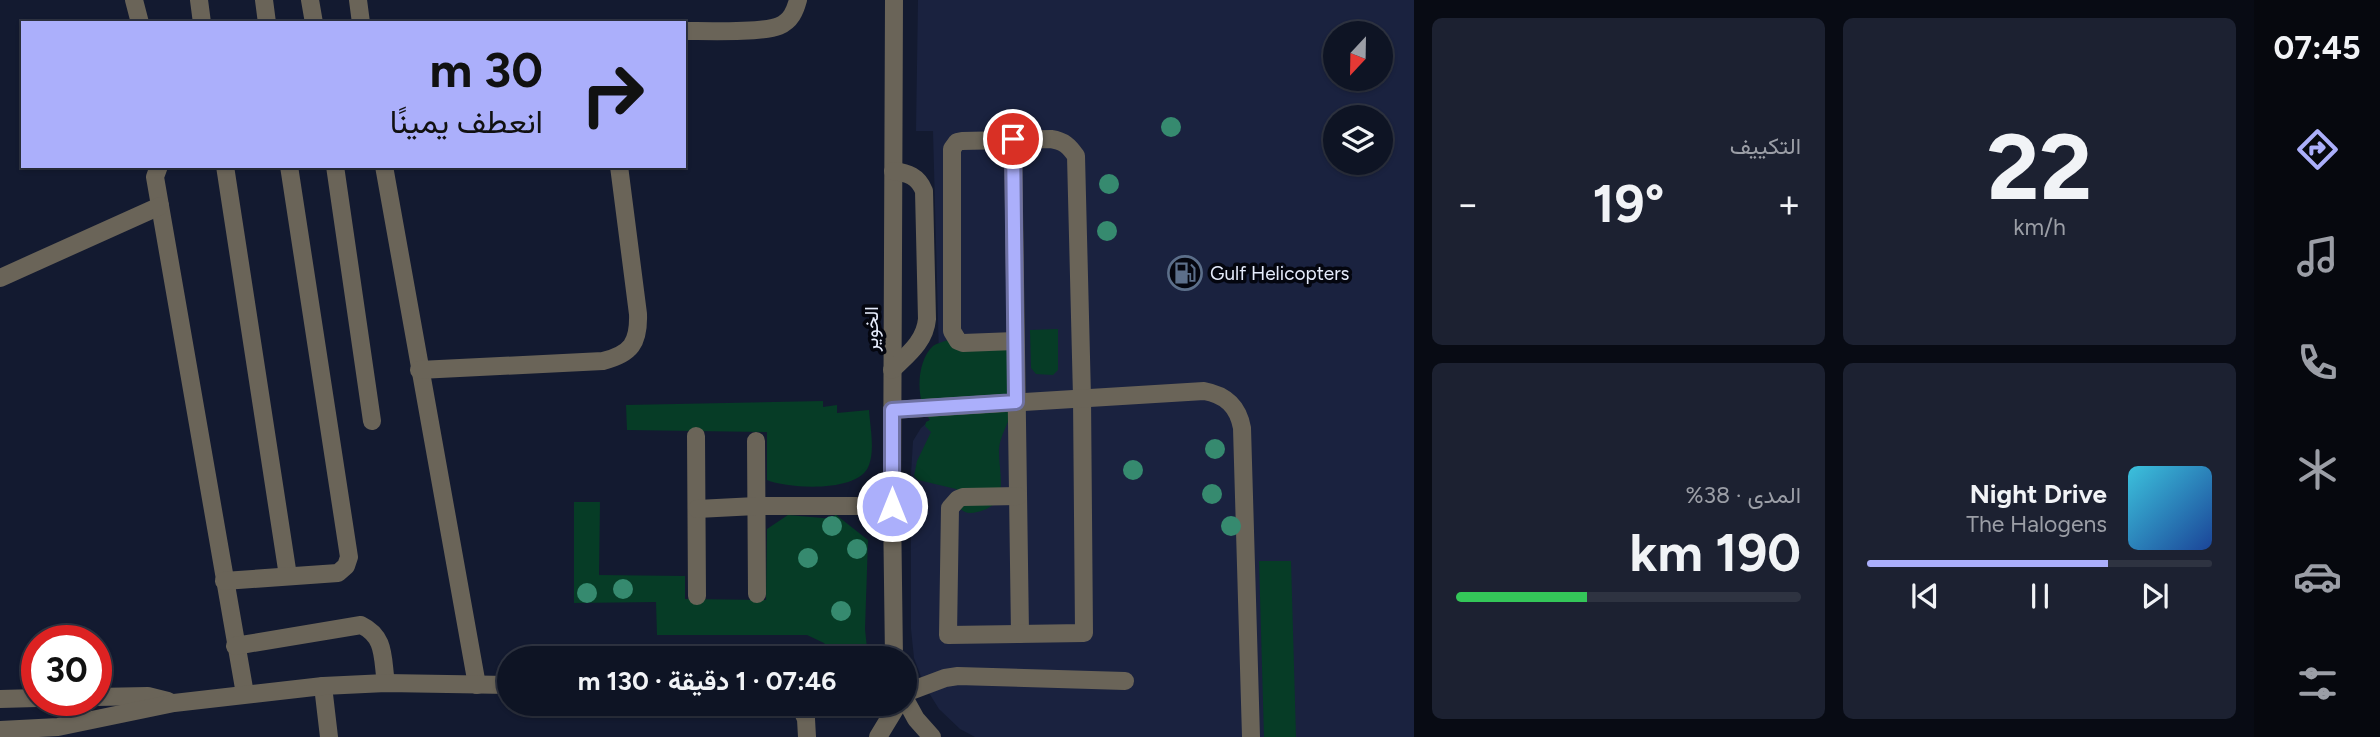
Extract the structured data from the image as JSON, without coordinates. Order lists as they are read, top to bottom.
{
  "streets": {
    "street": ["الخوير"]
  },
  "places": {
    "fuel station": ["Gulf Helicopters"]
  },
  "north": "bottom",
  "page": {
    "tabs": "07:45",
    "tile": [
      ["22", "km/h"],
      "التكييف",
      ["المدى · 38%", "190 km"]
    ],
    "turn": ["30 m", "انعطف يمينًا"],
    "heat": ["−", "19°", "+"],
    "song": ["Night Drive", "The Halogens"],
    "limit": "30",
    "trip": "07:46 · 1 دقيقة · 130 m"
  }
}
